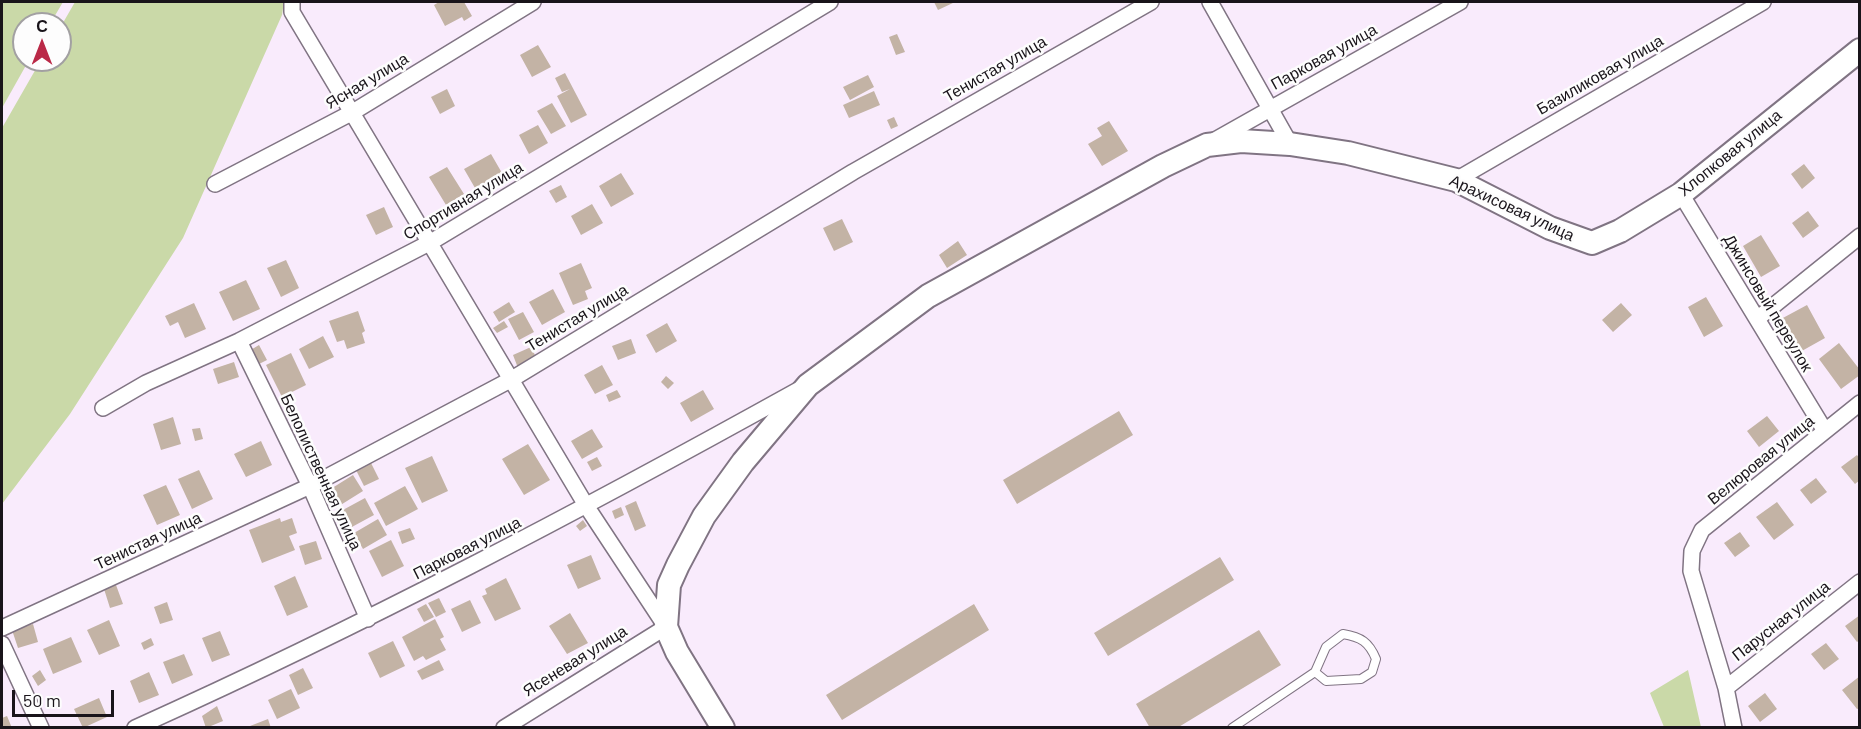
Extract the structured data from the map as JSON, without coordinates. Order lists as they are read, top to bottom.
{
  "streets": {
    "street": [
      "Парковая улица",
      "Тенистая улица",
      "Базиликовая улица",
      "Ясная улица",
      "Хлопковая улица",
      "Спортивная улица",
      "Арахисовая улица",
      "Джинсовый переулок",
      "Велюровая улица",
      "Белолиственная улица",
      "Парусная улица",
      "Ясеневая улица"
    ]
  },
  "crossings": [
    ["Парковая улица", "Арахисовая улица"],
    ["Парковая улица", "Белолиственная улица"],
    ["Тенистая улица", "Белолиственная улица"],
    ["Базиликовая улица", "Арахисовая улица"],
    ["Хлопковая улица", "Арахисовая улица"],
    ["Хлопковая улица", "Джинсовый переулок"],
    ["Спортивная улица", "Белолиственная улица"],
    ["Джинсовый переулок", "Велюровая улица"],
    ["Велюровая улица", "Парусная улица"]
  ],
  "scale_bar": "50 m",
  "north": "top"
}
